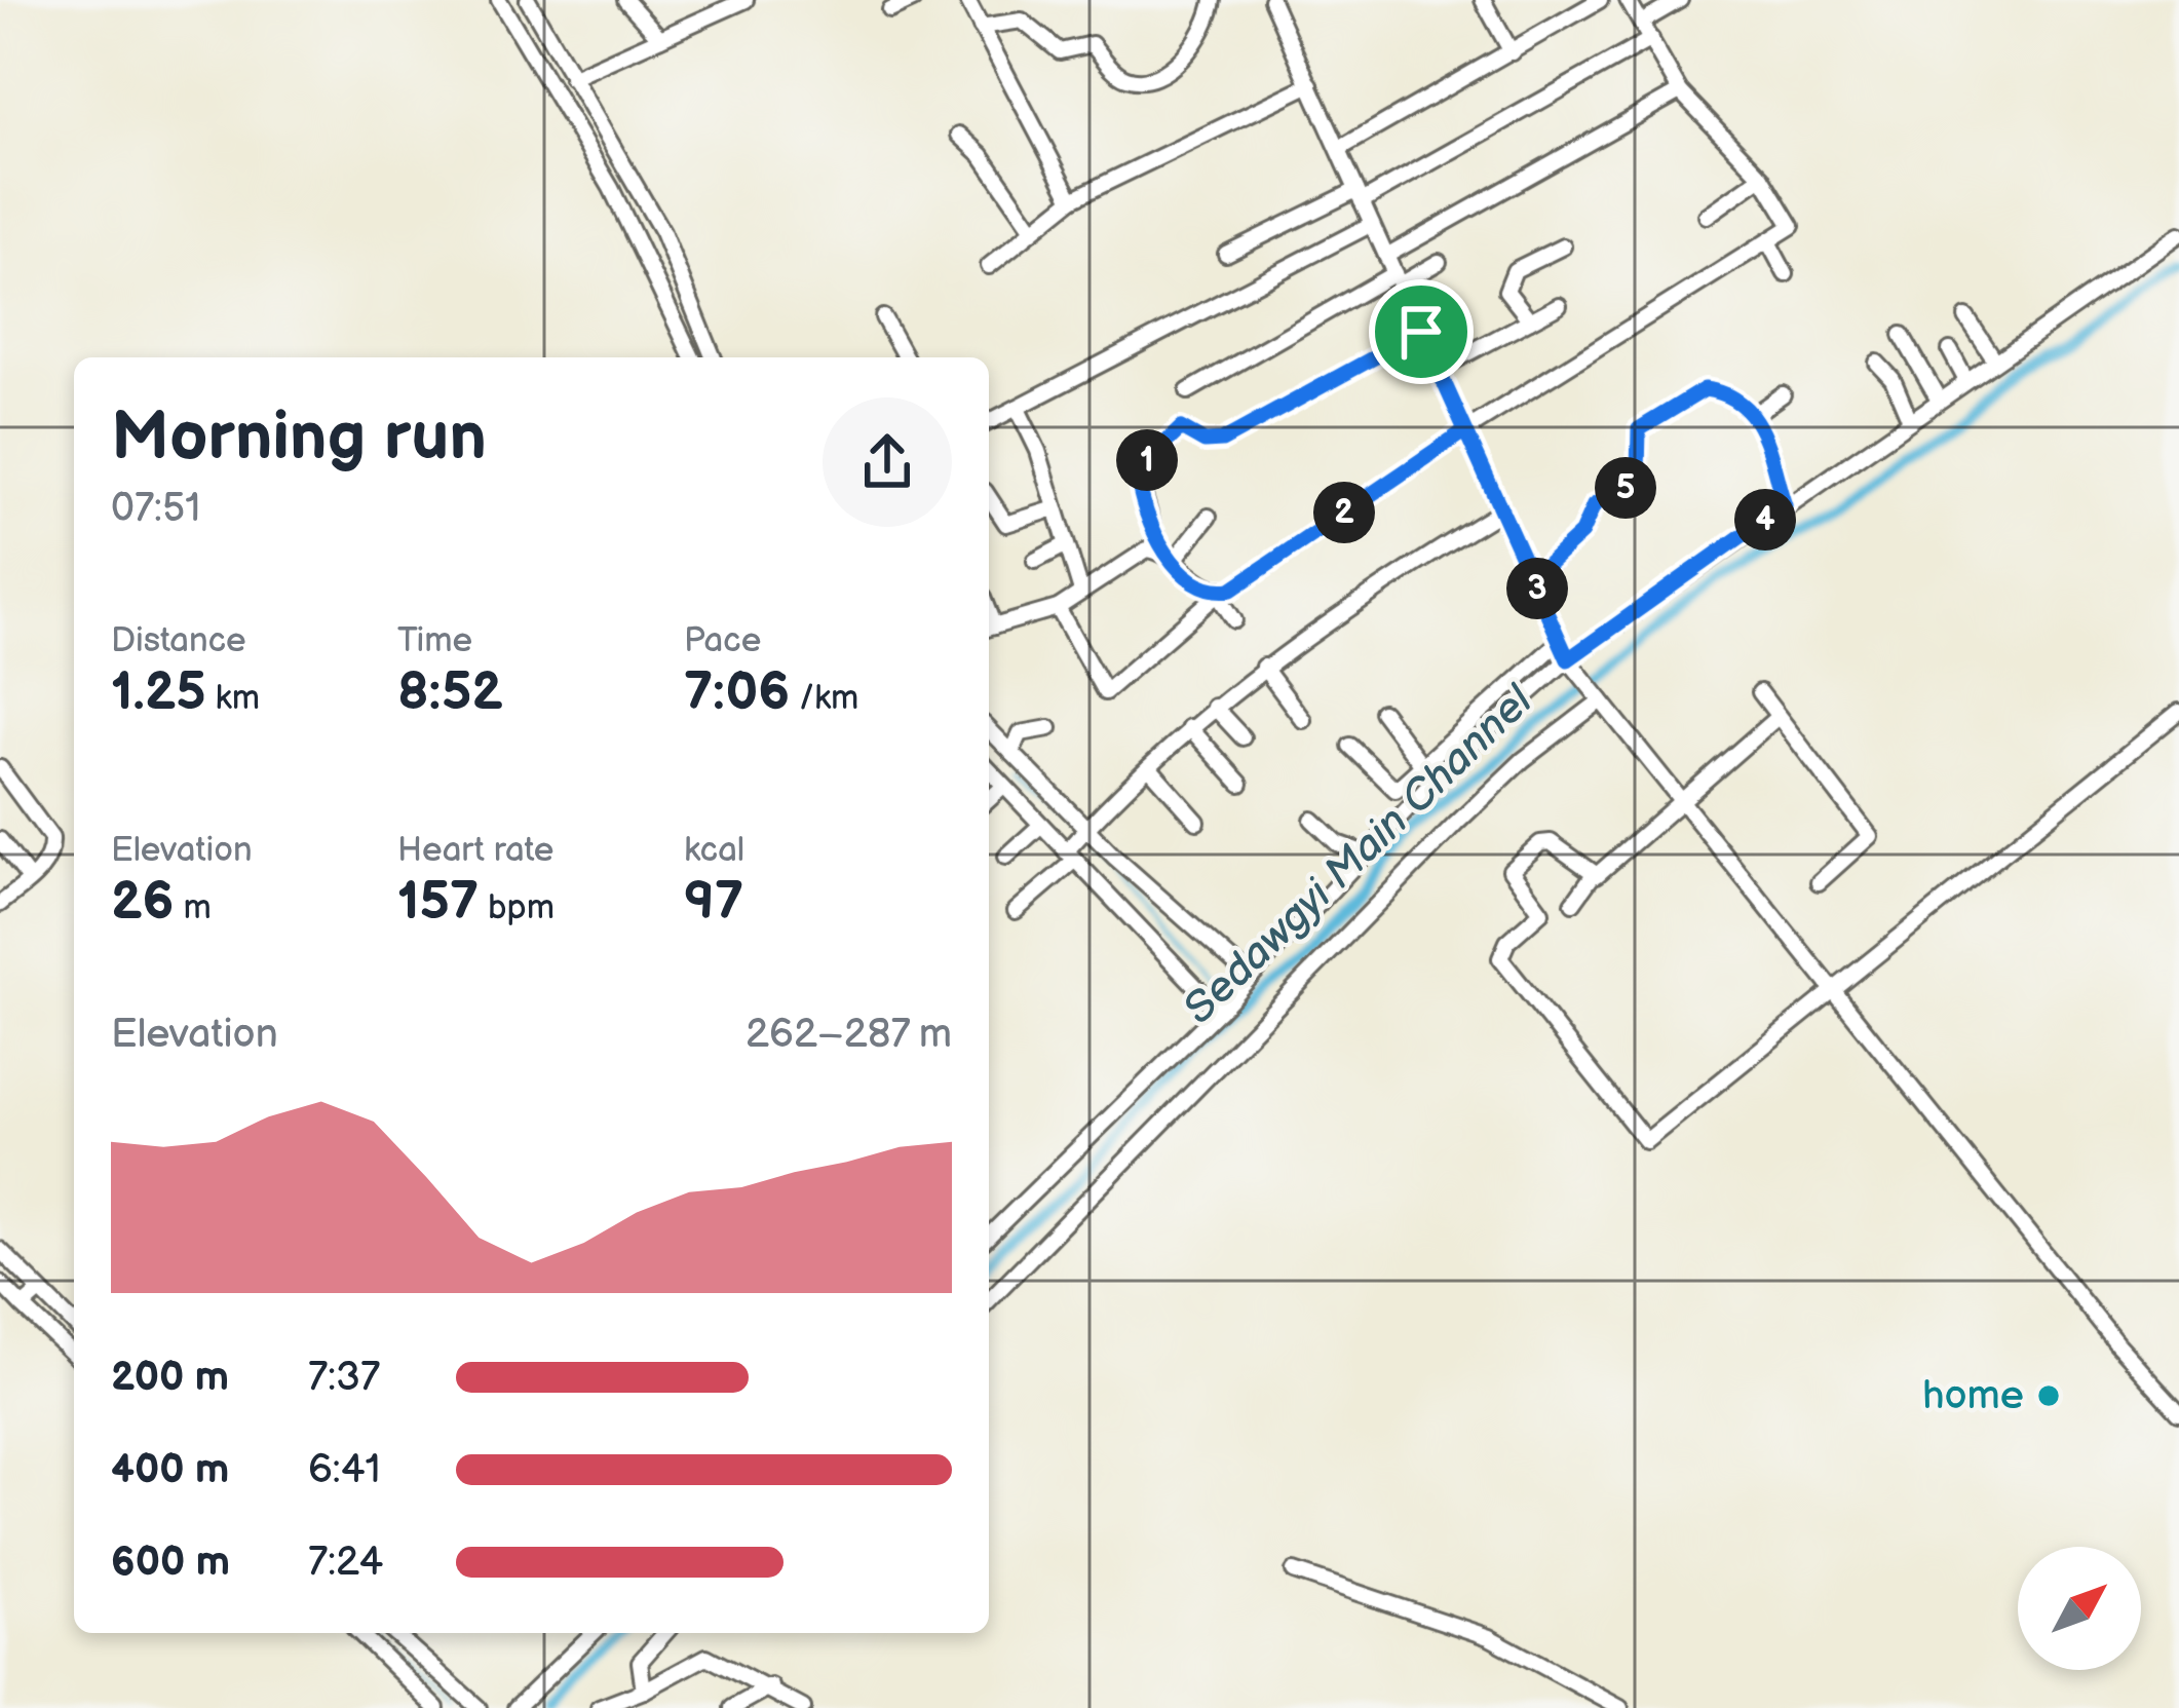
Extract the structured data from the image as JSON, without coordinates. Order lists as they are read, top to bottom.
{
  "water": ["Sedawgyi Main Channel"],
  "places": ["home"],
  "north": "top right",
  "page": {
    "heading": ["Morning run", "07:51"],
    "pins": [
      "1",
      "5",
      "2",
      "4",
      "3"
    ],
    "stats": [
      ["Distance", "1.25 km"],
      ["Time", "8:52"],
      ["Pace", "7:06 /km"],
      ["Elevation", "26 m"],
      ["Heart rate", "157 bpm"],
      ["kcal", "97"]
    ],
    "chart": ["Elevation", "262–287 m"],
    "list": [
      {
        "name": "200 m",
        "note": "7:37"
      },
      {
        "name": "400 m",
        "note": "6:41"
      },
      {
        "name": "600 m",
        "note": "7:24"
      }
    ]
  }
}
